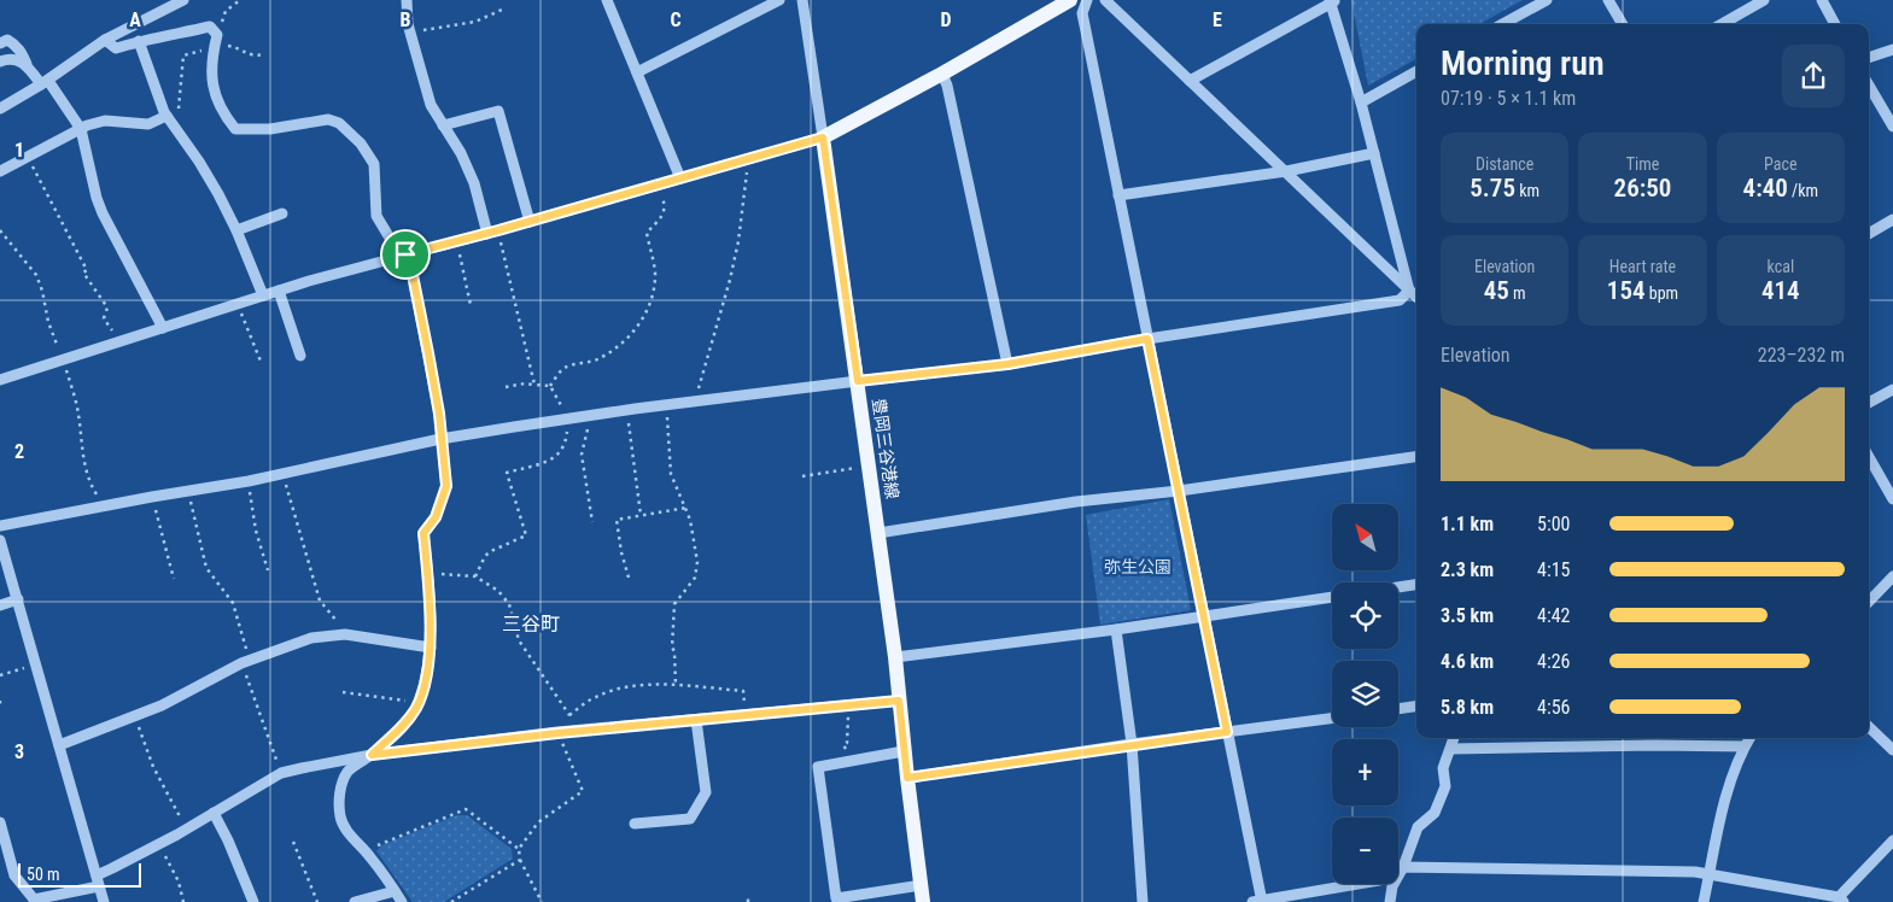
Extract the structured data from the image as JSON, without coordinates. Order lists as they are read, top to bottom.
{
  "streets": {
    "main road": ["豊岡三谷港線"]
  },
  "districts": ["三谷町"],
  "parks": ["弥生公園"],
  "scale_bar": "50 m",
  "north": "top left",
  "page": {
    "heading": ["Morning run", "07:19 · 5 × 1.1 km"],
    "stats": [
      ["Distance", "5.75 km"],
      ["Time", "26:50"],
      ["Pace", "4:40 /km"],
      ["Elevation", "45 m"],
      ["Heart rate", "154 bpm"],
      ["kcal", "414"]
    ],
    "chart": ["Elevation", "223–232 m"],
    "list": [
      {
        "name": "1.1 km",
        "note": "5:00"
      },
      {
        "name": "2.3 km",
        "note": "4:15"
      },
      {
        "name": "3.5 km",
        "note": "4:42"
      },
      {
        "name": "4.6 km",
        "note": "4:26"
      },
      {
        "name": "5.8 km",
        "note": "4:56"
      }
    ],
    "map_buttons": ["+", "−"],
    "scale": "50 m"
  },
  "grid": {
    "columns": [
      "A",
      "B",
      "C",
      "D",
      "E"
    ],
    "rows": ["1", "2", "3"]
  }
}
